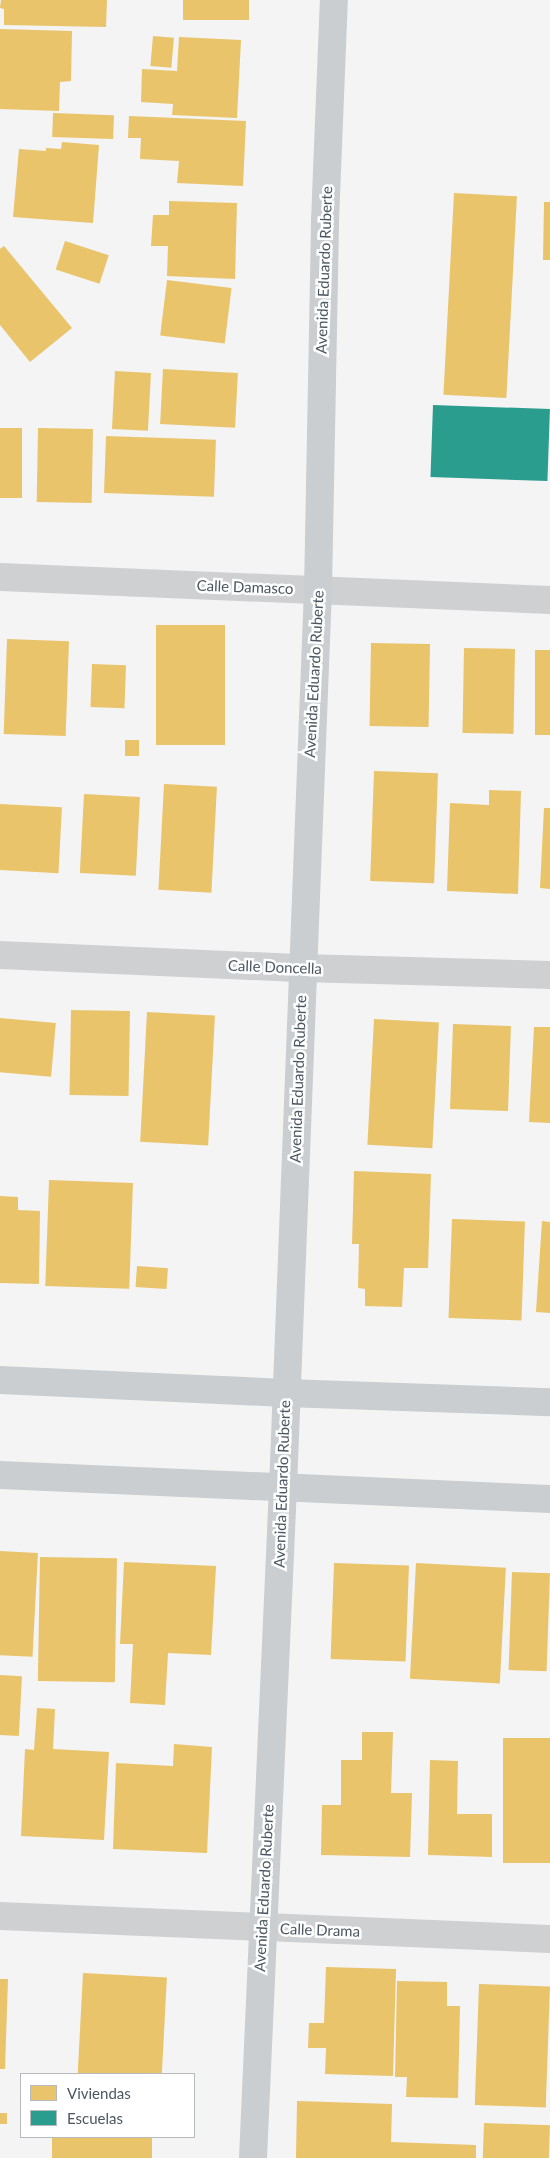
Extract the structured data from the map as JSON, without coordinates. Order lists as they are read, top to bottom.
{
  "streets": {
    "main road": ["Avenida Eduardo Ruberte"],
    "street": ["Calle Damasco", "Calle Doncella", "Calle Drama"]
  },
  "crossings": [
    ["Avenida Eduardo Ruberte", "Calle Damasco"],
    ["Avenida Eduardo Ruberte", "Calle Doncella"],
    ["Avenida Eduardo Ruberte", "Calle Drama"]
  ],
  "legend": ["Viviendas", "Escuelas"]
}
